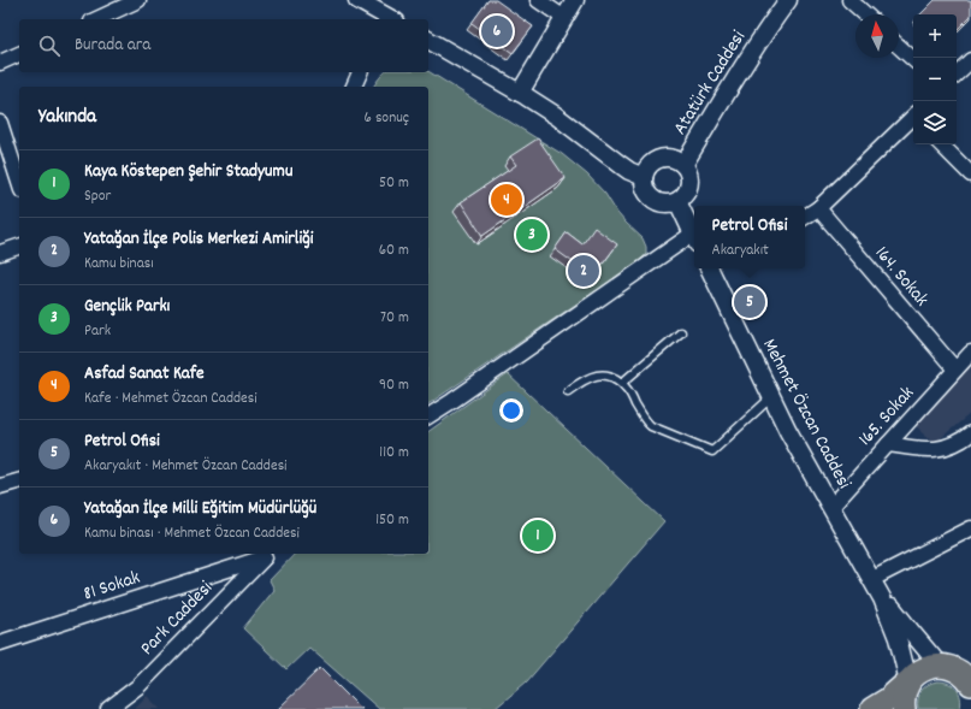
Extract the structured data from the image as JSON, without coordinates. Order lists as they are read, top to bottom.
{
  "streets": {
    "street": [
      "Atatürk Caddesi",
      "164. Sokak",
      "Mehmet Özcan Caddesi",
      "165. Sokak",
      "81 Sokak",
      "Park Caddesi"
    ]
  },
  "crossings": [
    ["164. Sokak", "165. Sokak"],
    ["Mehmet Özcan Caddesi", "165. Sokak"],
    ["81 Sokak", "Park Caddesi"]
  ],
  "north": "top",
  "page": {
    "pins": [
      "6",
      "4",
      "3",
      "2",
      "5",
      "1"
    ],
    "map_buttons": ["+", "−"],
    "search": "Burada ara",
    "heading": ["Yakında", "6 sonuç"],
    "list": [
      {
        "mark": "1",
        "name": "Kaya Köstepen Şehir Stadyumu",
        "note": "Spor",
        "value": "50 m"
      },
      {
        "mark": "2",
        "name": "Yatağan İlçe Polis Merkezi Amirliği",
        "note": "Kamu binası",
        "value": "60 m"
      },
      {
        "mark": "3",
        "name": "Gençlik Parkı",
        "note": "Park",
        "value": "70 m"
      },
      {
        "mark": "4",
        "name": "Asfad Sanat Kafe",
        "note": "Kafe · Mehmet Özcan Caddesi",
        "value": "90 m"
      },
      {
        "mark": "5",
        "name": "Petrol Ofisi",
        "note": "Akaryakıt · Mehmet Özcan Caddesi",
        "value": "110 m"
      },
      {
        "mark": "6",
        "name": "Yatağan İlçe Milli Eğitim Müdürlüğü",
        "note": "Kamu binası · Mehmet Özcan Caddesi",
        "value": "150 m"
      }
    ],
    "popup": ["Petrol Ofisi", "Akaryakıt"]
  }
}
